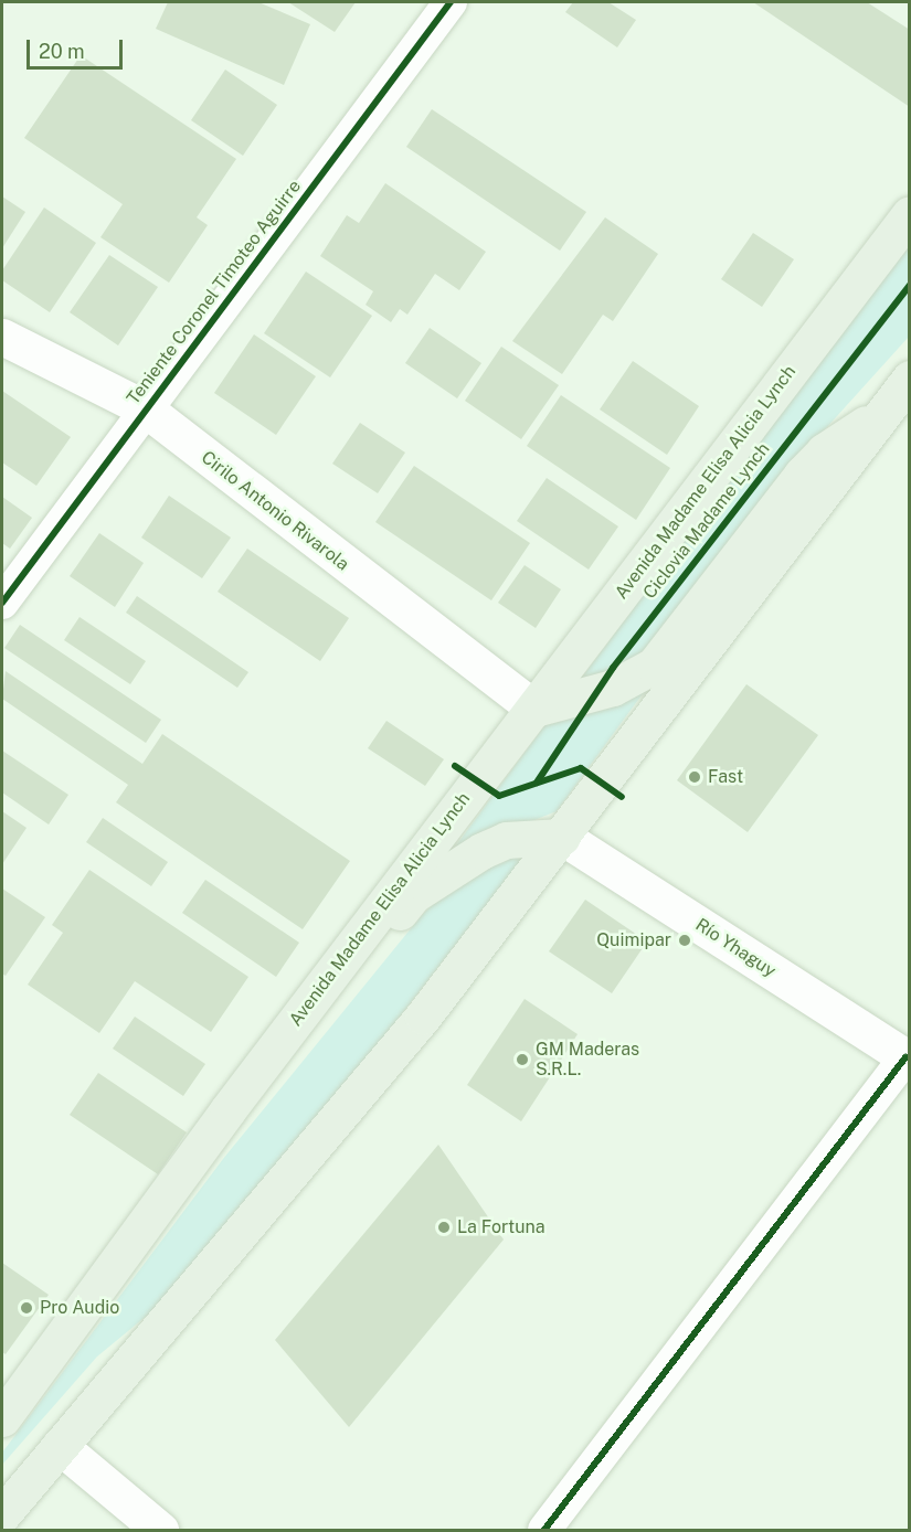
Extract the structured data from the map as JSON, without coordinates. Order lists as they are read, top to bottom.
{
  "streets": {
    "highway": ["Avenida Madame Elisa Alicia Lynch"],
    "main road": ["Cirilo Antonio Rivarola", "Río Yhaguy"],
    "street": ["Teniente Coronel Timoteo Aguirre"],
    "cycle path": ["Ciclovia Madame Lynch"]
  },
  "crossings": [
    ["Teniente Coronel Timoteo Aguirre", "Cirilo Antonio Rivarola"],
    ["Avenida Madame Elisa Alicia Lynch", "Cirilo Antonio Rivarola"]
  ],
  "places": [
    "Fast",
    "Quimipar",
    "GM Maderas S.R.L.",
    "La Fortuna",
    "Pro Audio"
  ],
  "scale_bar": "20 m"
}
